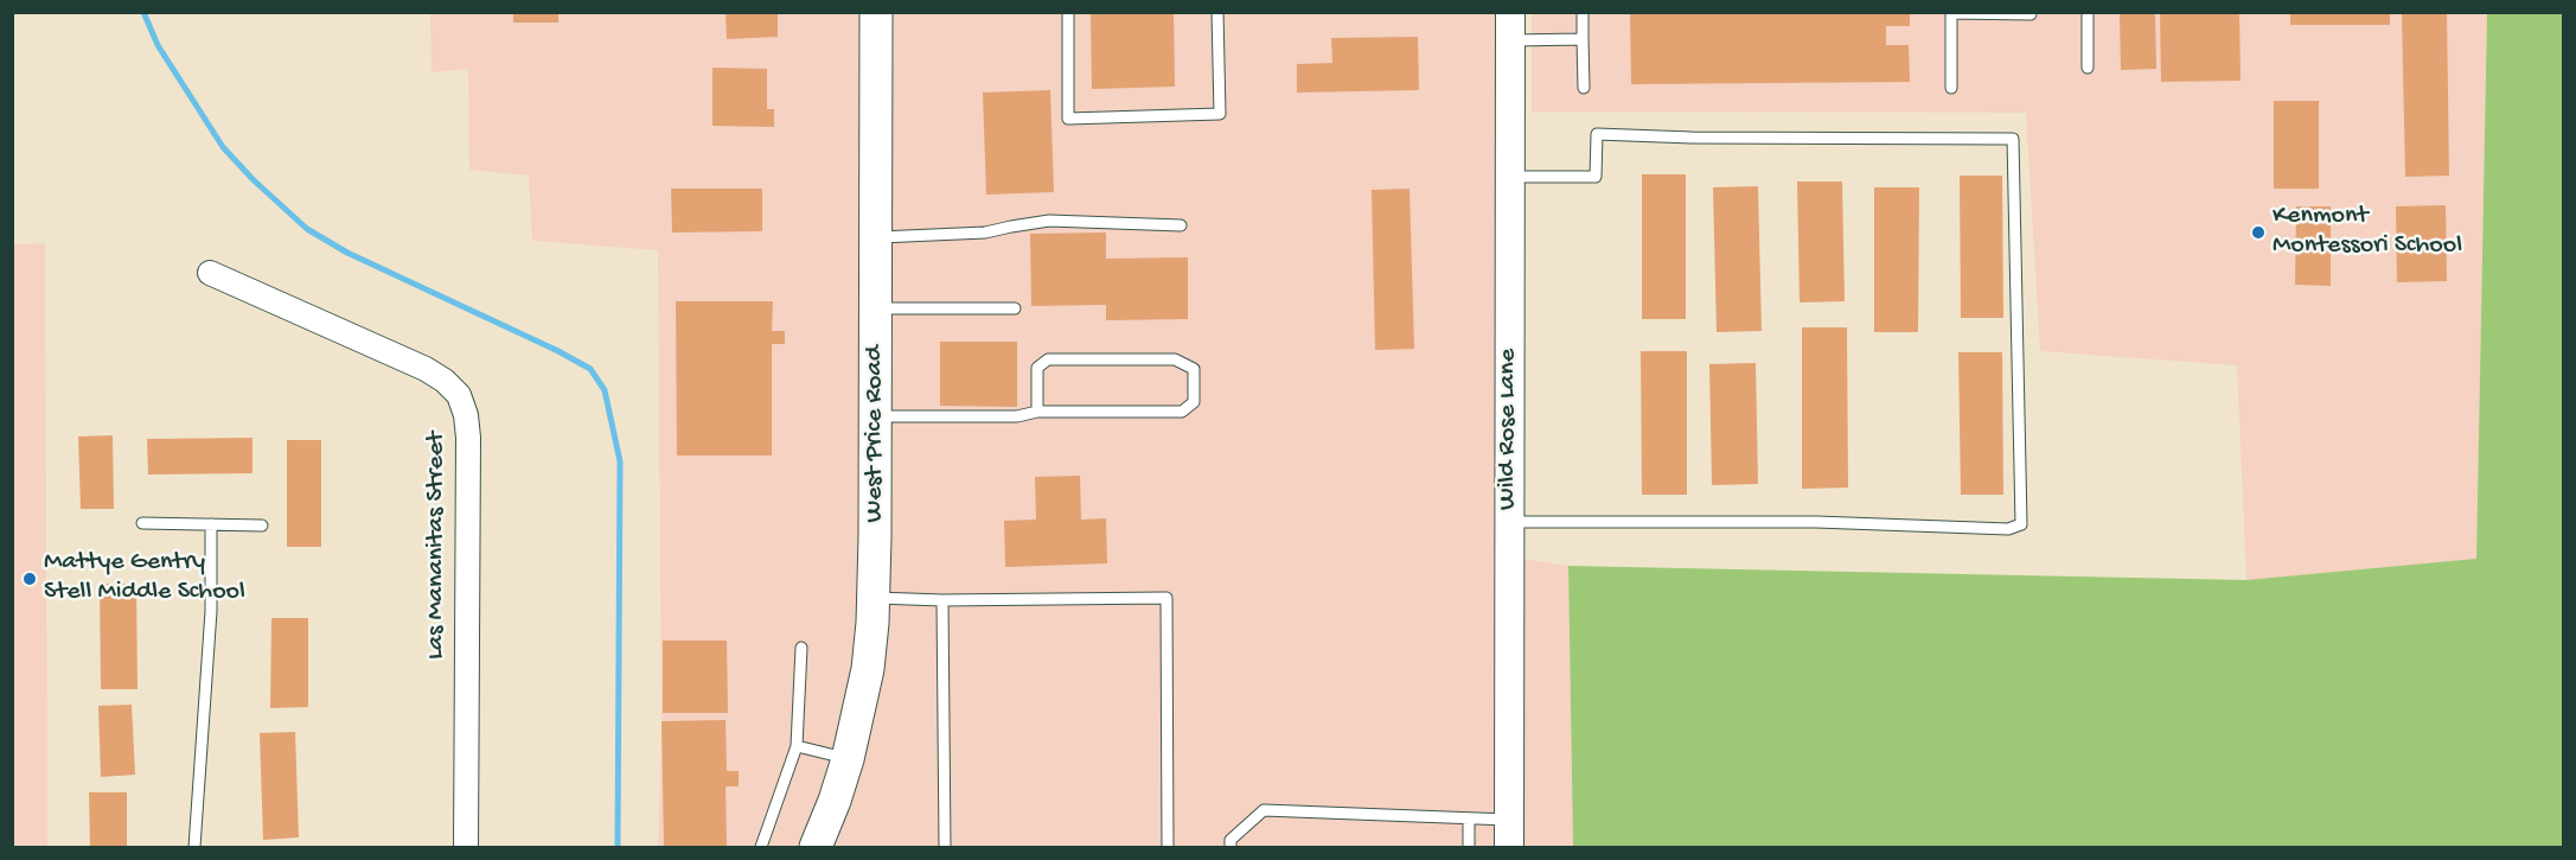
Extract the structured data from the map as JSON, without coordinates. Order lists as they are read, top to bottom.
{
  "streets": {
    "main road": ["West Price Road"],
    "street": ["Wild Rose Lane", "Las Mananitas Street"]
  },
  "places": ["Kenmont Montessori School", "Mattye Gentry Stell Middle School"]
}
